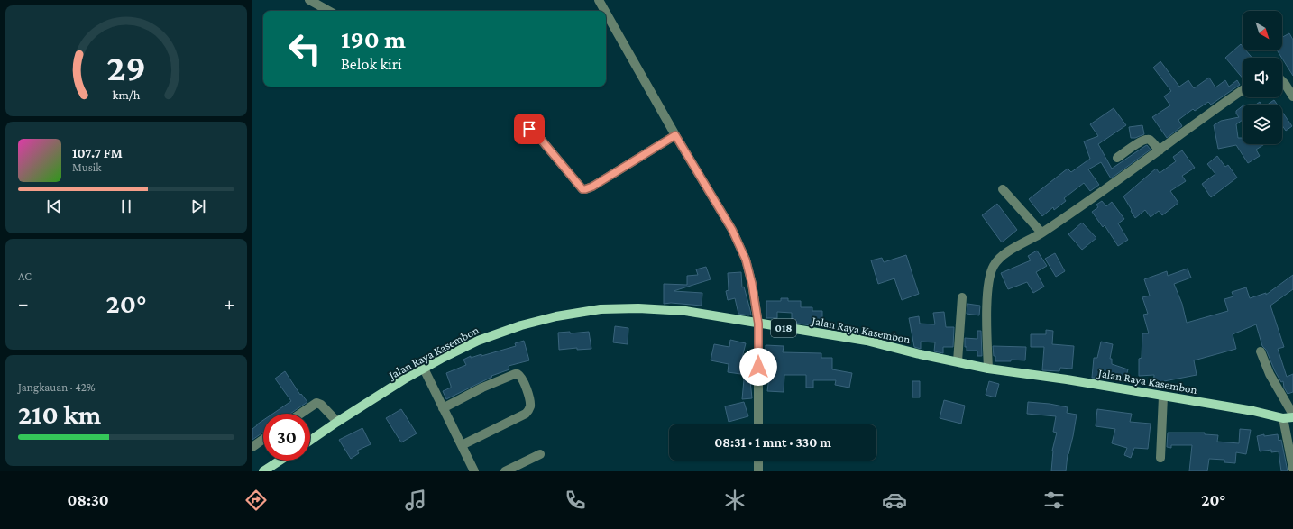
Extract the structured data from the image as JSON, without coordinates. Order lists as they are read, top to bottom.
{
  "streets": {
    "main road": ["018", "Jalan Raya Kasembon"]
  },
  "north": "bottom right",
  "page": {
    "turn": ["190 m", "Belok kiri"],
    "song": ["107.7 FM", "Musik"],
    "tile": [
      "AC",
      ["Jangkauan · 42%", "210 km"]
    ],
    "heat": ["−", "20°", "+"],
    "limit": "30",
    "trip": "08:31 · 1 mnt · 330 m",
    "tabs": ["08:30", "20°"],
    "gauge": ["29", "km/h"]
  }
}
